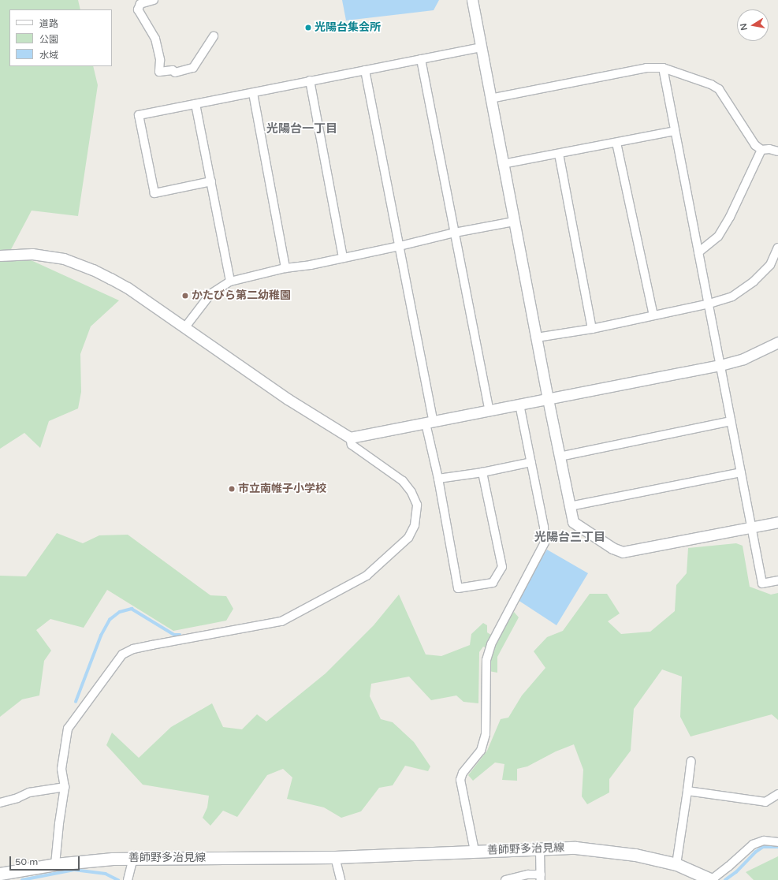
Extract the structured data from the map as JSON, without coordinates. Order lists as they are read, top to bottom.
{
  "streets": {
    "main road": ["善師野多治見線"]
  },
  "districts": ["光陽台一丁目", "光陽台三丁目"],
  "places": ["光陽台集会所", "かたびら第二幼稚園", "市立南帷子小学校"],
  "legend": ["道路", "公園", "水域"],
  "scale_bar": "50 m",
  "north": "left"
}
